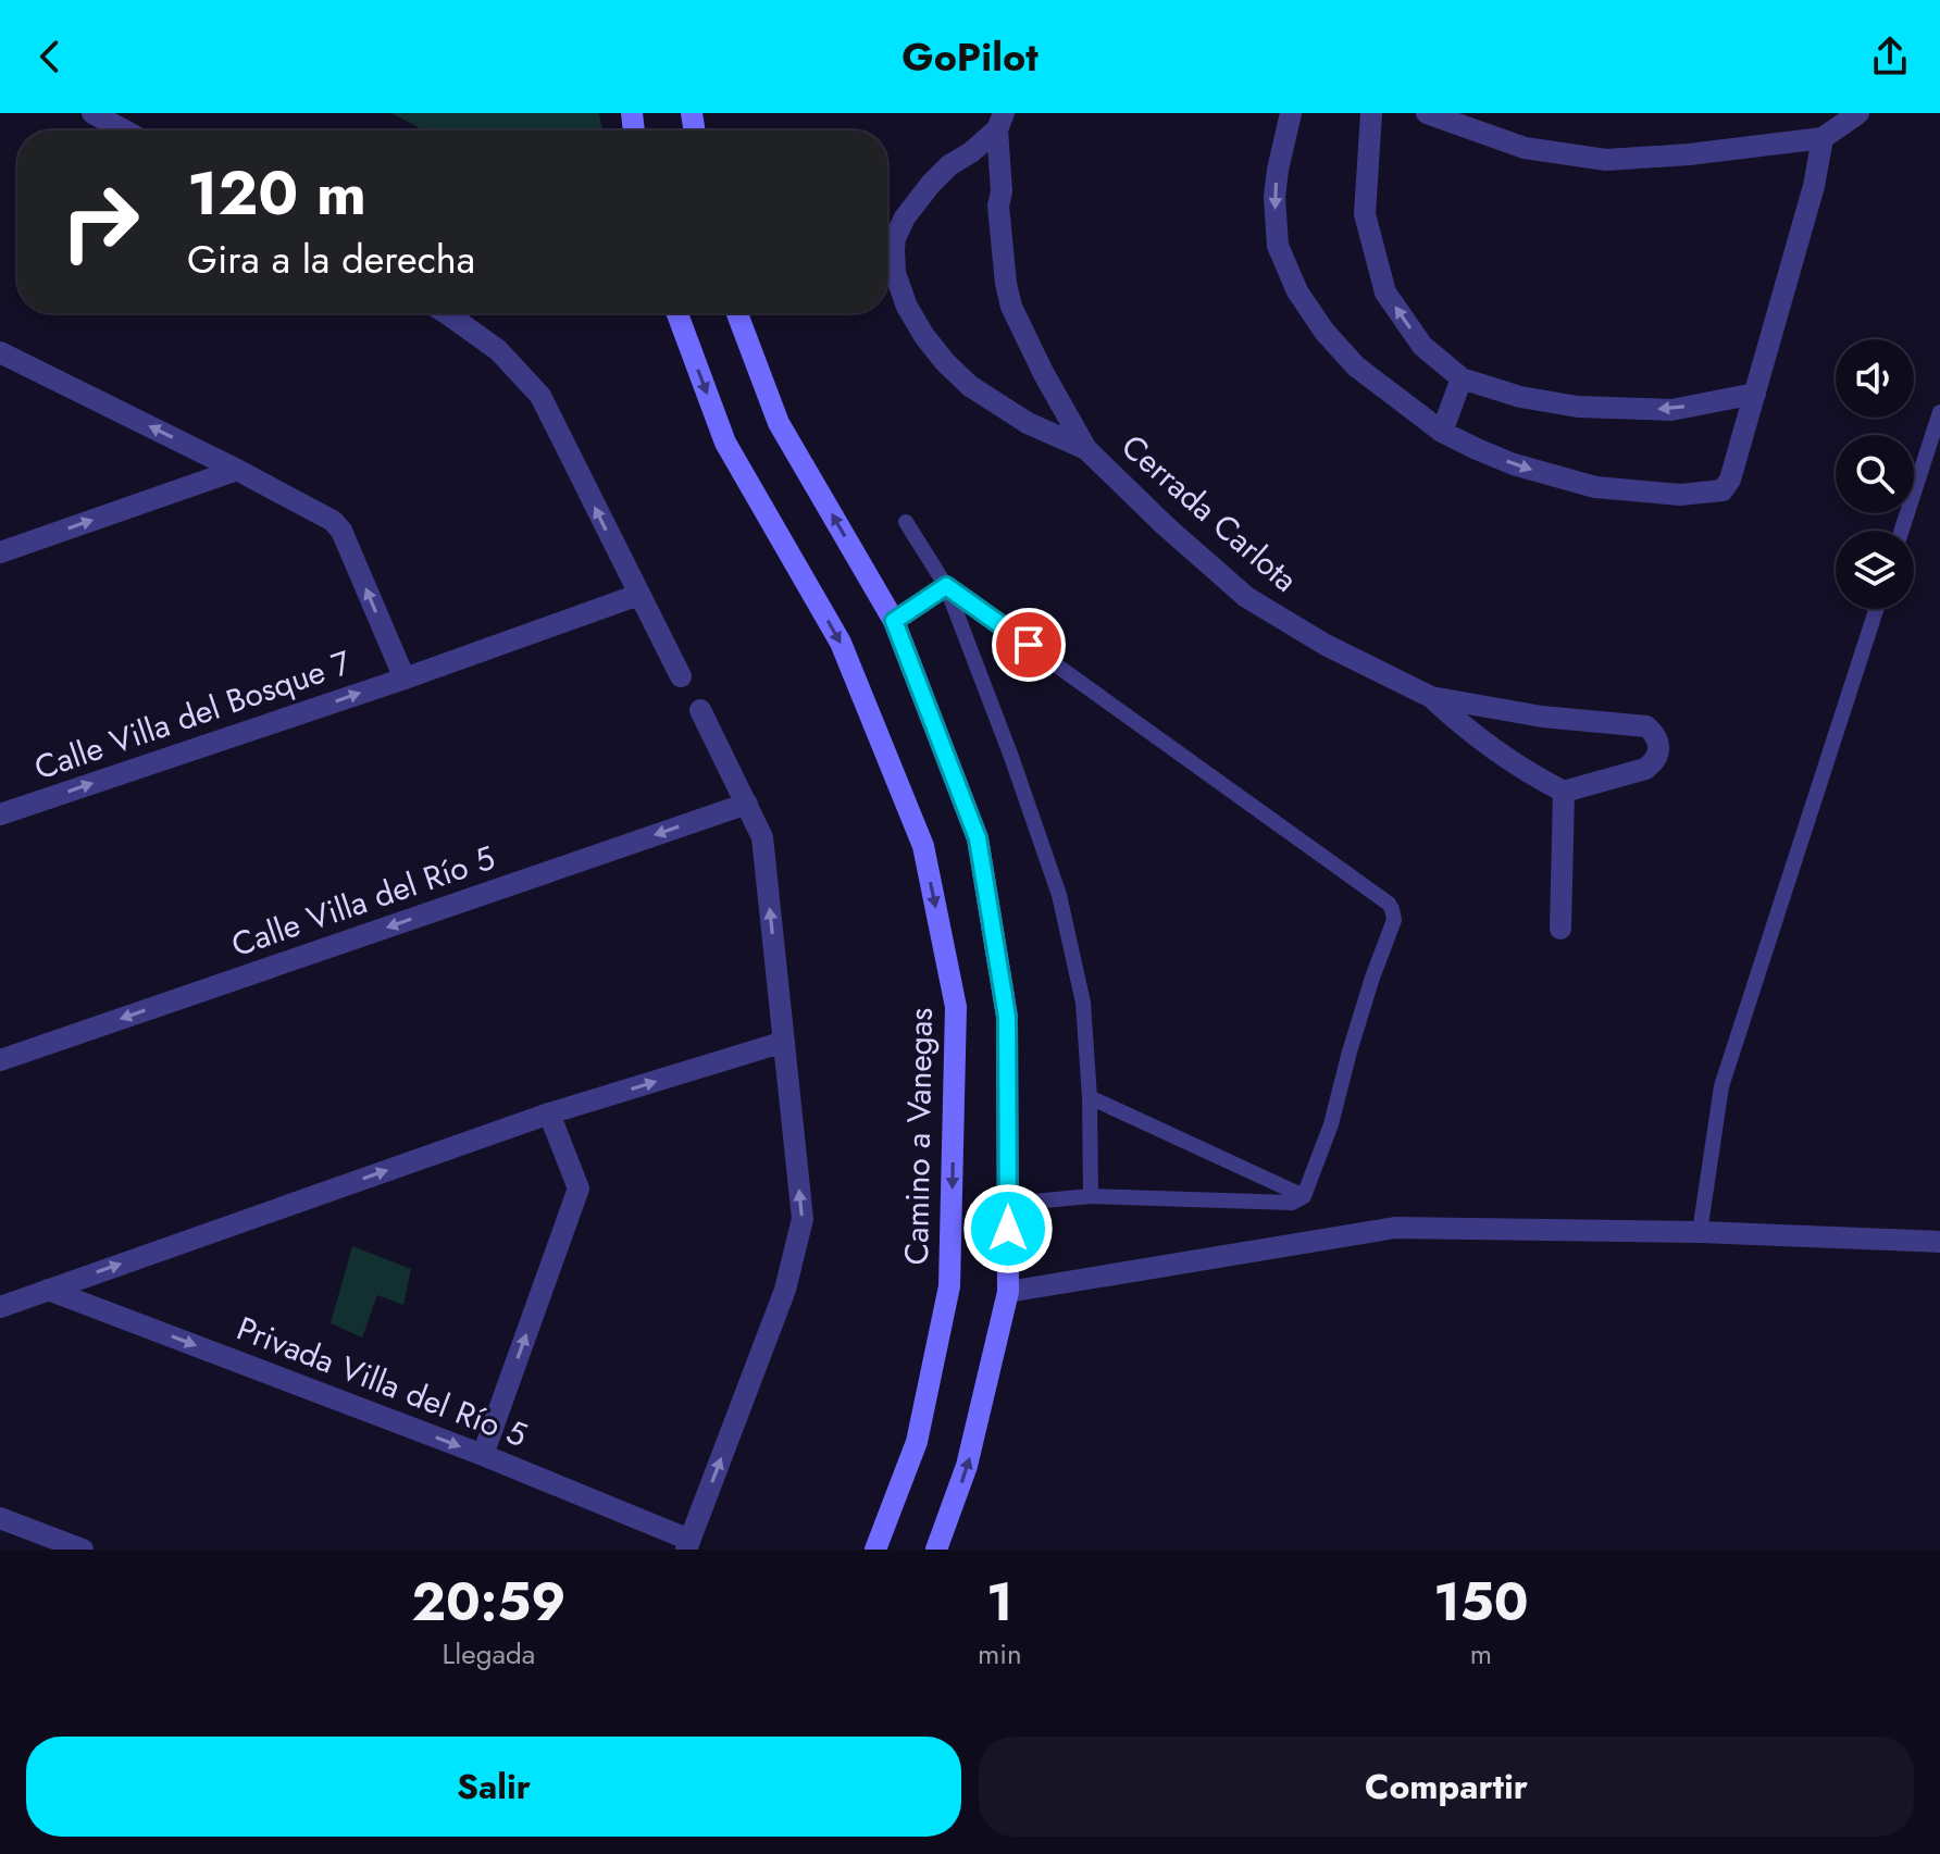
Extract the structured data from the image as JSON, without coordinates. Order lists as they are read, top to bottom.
{
  "streets": {
    "main road": ["Camino a Vanegas"],
    "street": [
      "Cerrada Carlota",
      "Calle Villa del Bosque 7",
      "Calle Villa del Río 5",
      "Privada Villa del Río 5"
    ]
  },
  "one_way": ["Calle Villa del Río 5", "Privada Villa del Río 5"],
  "page": {
    "header": "GoPilot",
    "turn": ["120 m", "Gira a la derecha"],
    "eta": [
      "20:59",
      "Llegada",
      "1",
      "min",
      "150",
      "m"
    ],
    "buttons": ["Salir", "Compartir"]
  }
}
